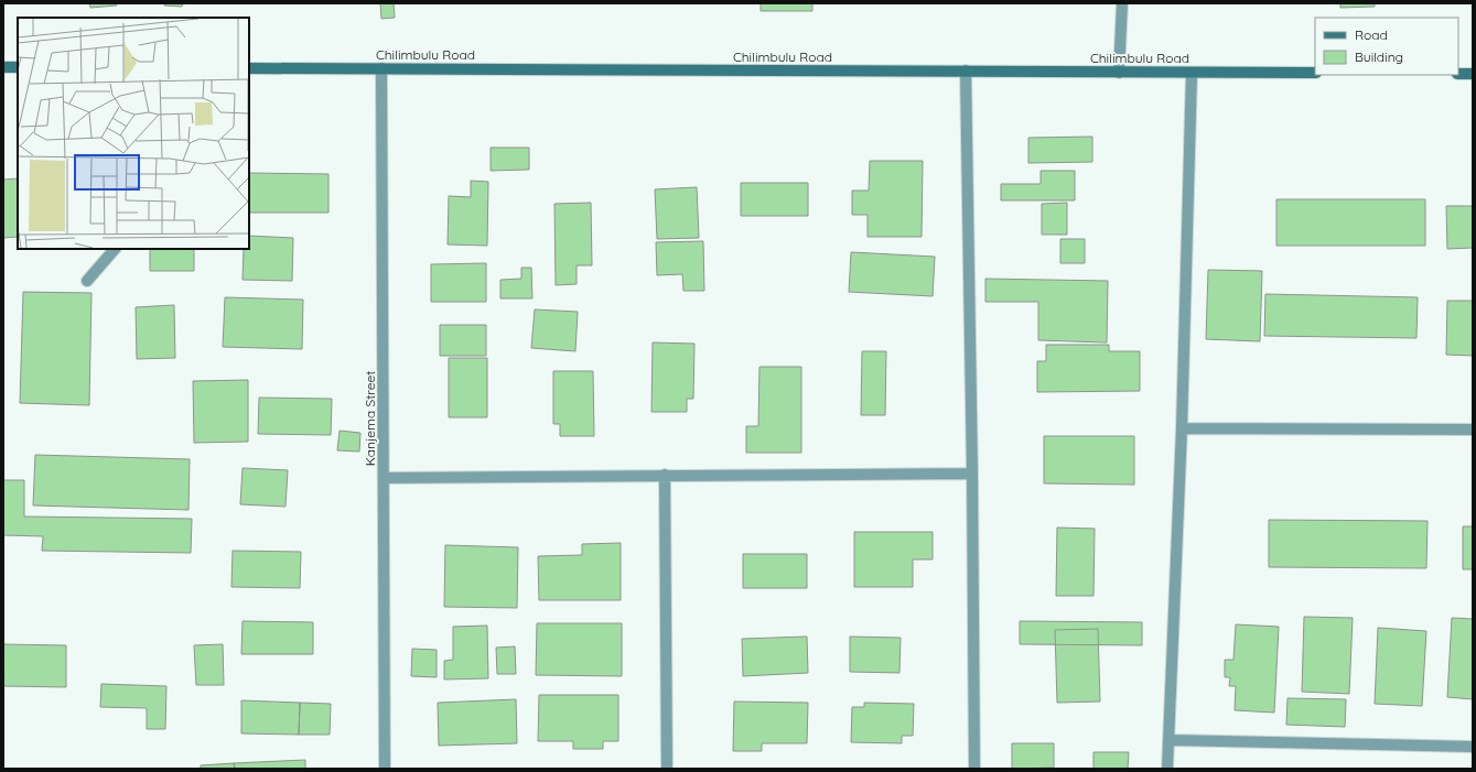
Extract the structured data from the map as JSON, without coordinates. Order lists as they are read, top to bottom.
{
  "streets": {
    "main road": ["Chilimbulu Road"],
    "street": ["Kanjema Street"]
  },
  "crossings": [
    ["Chilimbulu Road", "Kanjema Street"]
  ],
  "legend": ["Road", "Building"]
}
